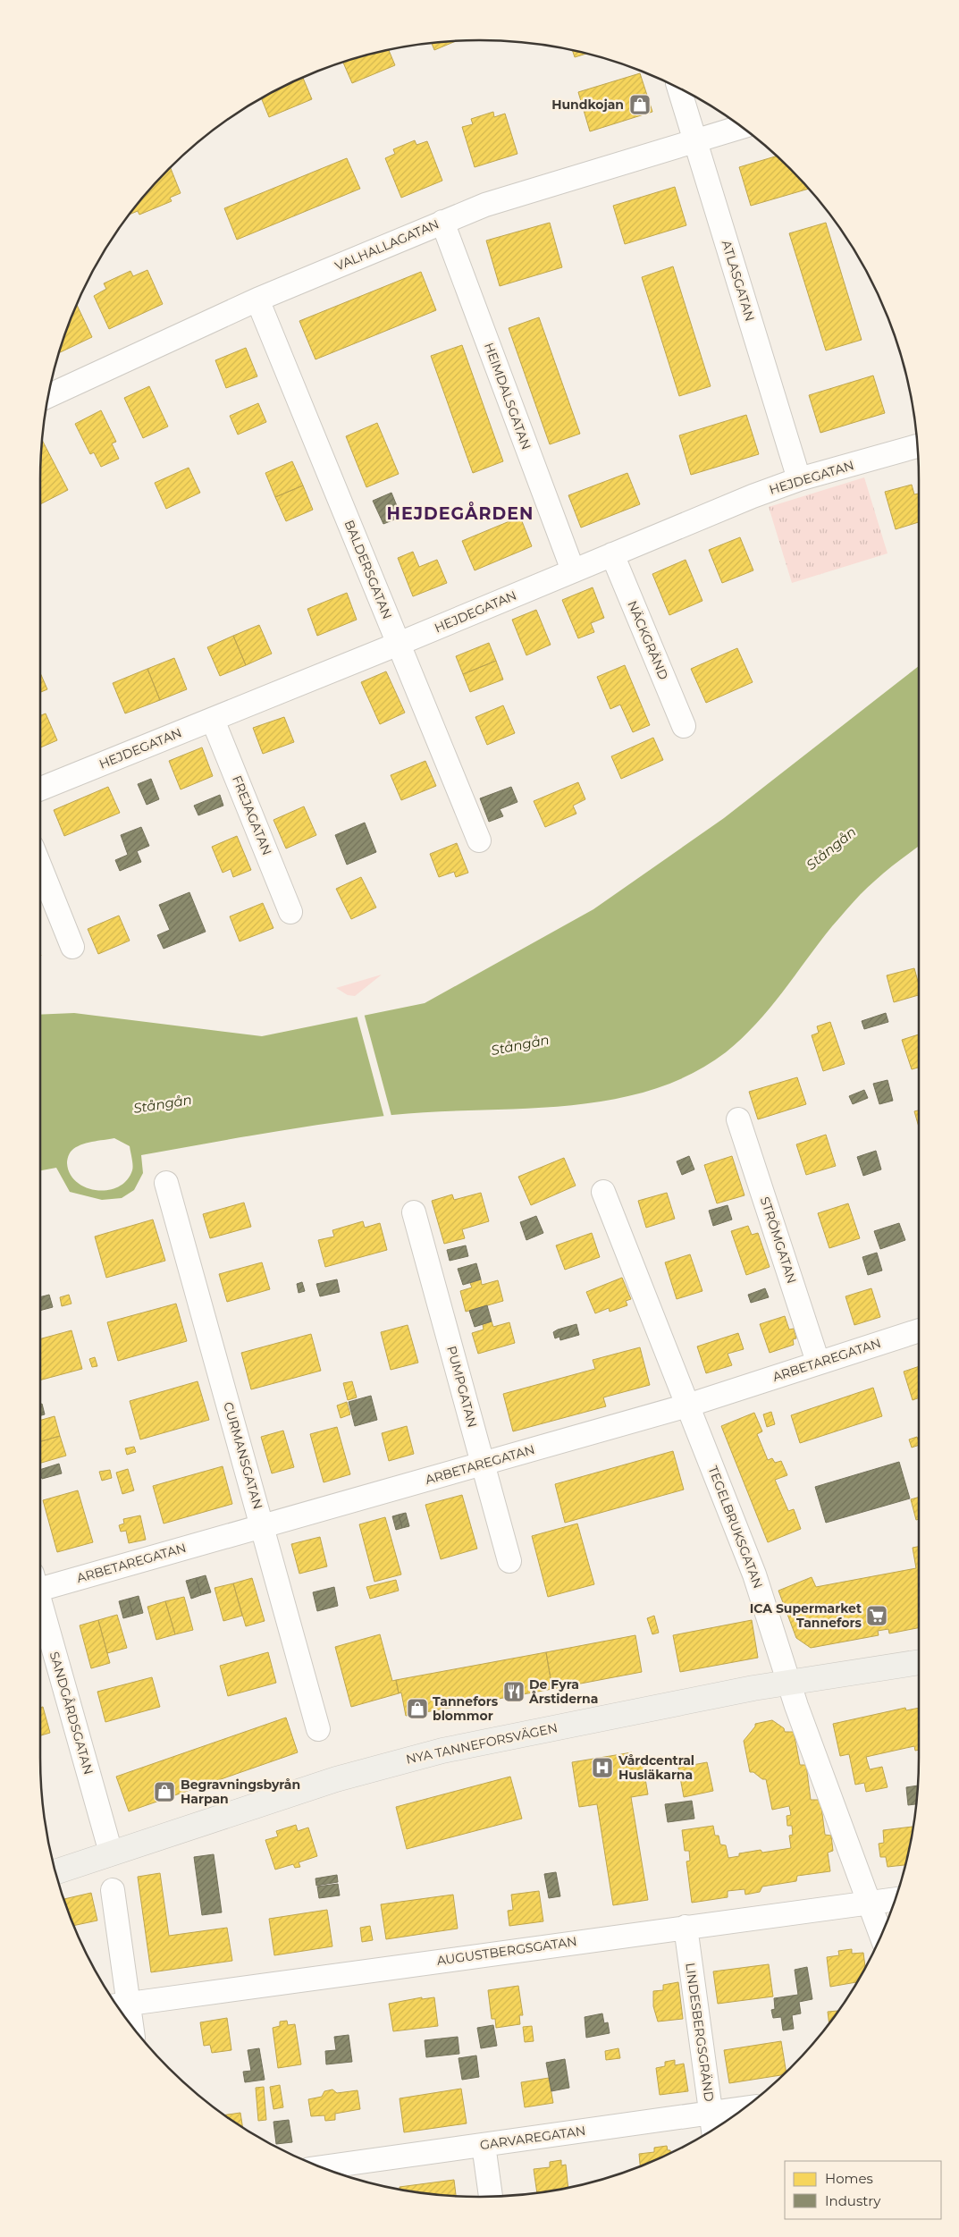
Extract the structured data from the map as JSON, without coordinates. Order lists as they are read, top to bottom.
{
  "streets": {
    "main road": ["NYA TANNEFORSVÄGEN"],
    "street": [
      "VALHALLAGATAN",
      "ATLASGATAN",
      "HEIMDALSGATAN",
      "HEJDEGATAN",
      "BALDERSGATAN",
      "NÄCKGRÄND",
      "FREJAGATAN",
      "STRÖMGATAN",
      "ARBETAREGATAN",
      "PUMPGATAN",
      "CURMANSGATAN",
      "TEGELBRUKSGATAN",
      "SANDGÅRDSGATAN",
      "AUGUSTBERGSGATAN",
      "LINDESBERGSGRÄND",
      "GARVAREGATAN"
    ]
  },
  "crossings": [
    ["VALHALLAGATAN", "ATLASGATAN"],
    ["VALHALLAGATAN", "HEIMDALSGATAN"],
    ["VALHALLAGATAN", "BALDERSGATAN"],
    ["ATLASGATAN", "HEJDEGATAN"],
    ["HEIMDALSGATAN", "HEJDEGATAN"],
    ["HEJDEGATAN", "BALDERSGATAN"],
    ["HEJDEGATAN", "NÄCKGRÄND"],
    ["HEJDEGATAN", "FREJAGATAN"],
    ["STRÖMGATAN", "ARBETAREGATAN"],
    ["ARBETAREGATAN", "PUMPGATAN"],
    ["ARBETAREGATAN", "CURMANSGATAN"],
    ["ARBETAREGATAN", "TEGELBRUKSGATAN"],
    ["TEGELBRUKSGATAN", "NYA TANNEFORSVÄGEN"],
    ["TEGELBRUKSGATAN", "AUGUSTBERGSGATAN"],
    ["SANDGÅRDSGATAN", "NYA TANNEFORSVÄGEN"],
    ["AUGUSTBERGSGATAN", "LINDESBERGSGRÄND"],
    ["LINDESBERGSGRÄND", "GARVAREGATAN"]
  ],
  "districts": ["HEJDEGÅRDEN"],
  "water": ["Stångån"],
  "places": {
    "shop": ["Hundkojan", "Tannefors blommor", "Begravningsbyrån Harpan"],
    "supermarket": ["ICA Supermarket Tannefors"],
    "restaurant": ["De Fyra Årstiderna"],
    "hospital": ["Vårdcentral Husläkarna"]
  },
  "legend": ["Homes", "Industry"]
}
